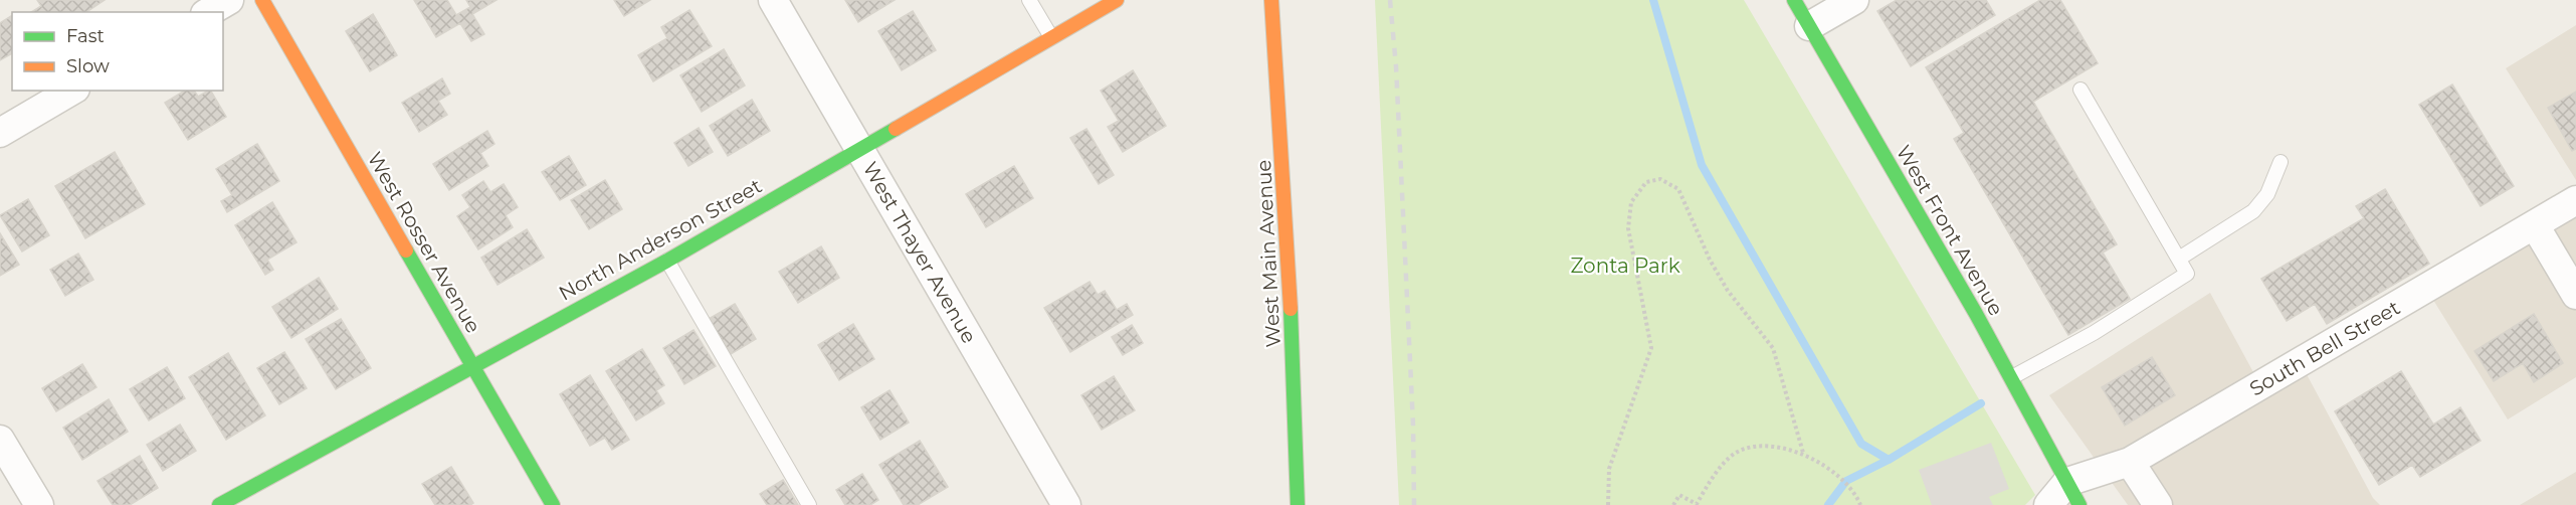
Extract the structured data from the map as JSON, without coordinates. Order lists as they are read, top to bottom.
{
  "streets": {
    "street": [
      "West Front Avenue",
      "North Anderson Street",
      "West Rosser Avenue",
      "West Thayer Avenue",
      "West Main Avenue",
      "South Bell Street"
    ]
  },
  "crossings": [
    ["West Front Avenue", "South Bell Street"],
    ["North Anderson Street", "West Rosser Avenue"],
    ["North Anderson Street", "West Thayer Avenue"]
  ],
  "parks": ["Zonta Park"],
  "legend": ["Fast", "Slow"]
}
